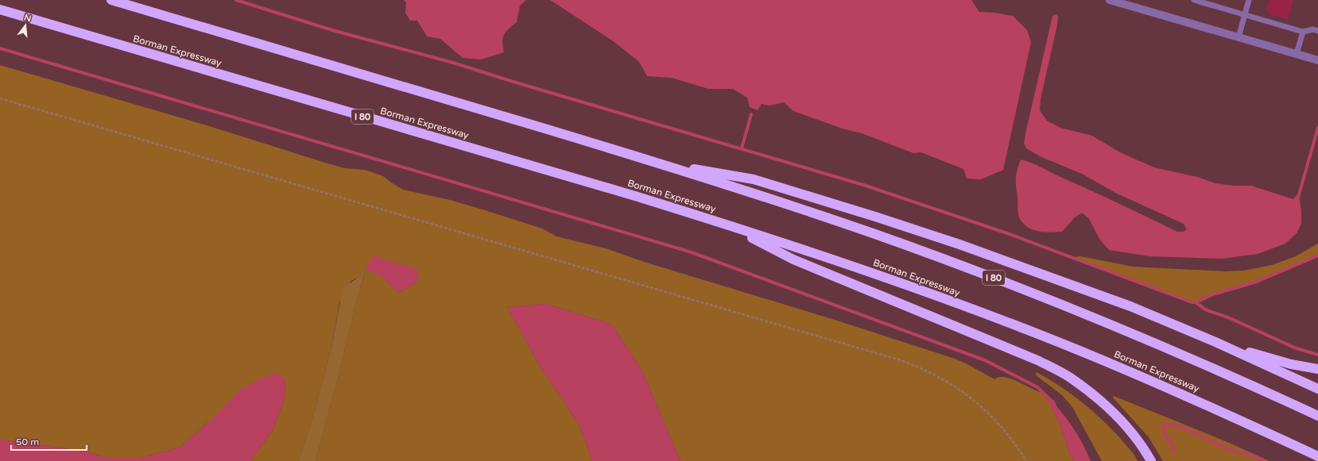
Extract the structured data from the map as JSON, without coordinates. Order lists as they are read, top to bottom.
{
  "streets": {
    "highway": ["Borman Expressway", "I 80"]
  },
  "scale_bar": "50 m",
  "north": "top"
}
